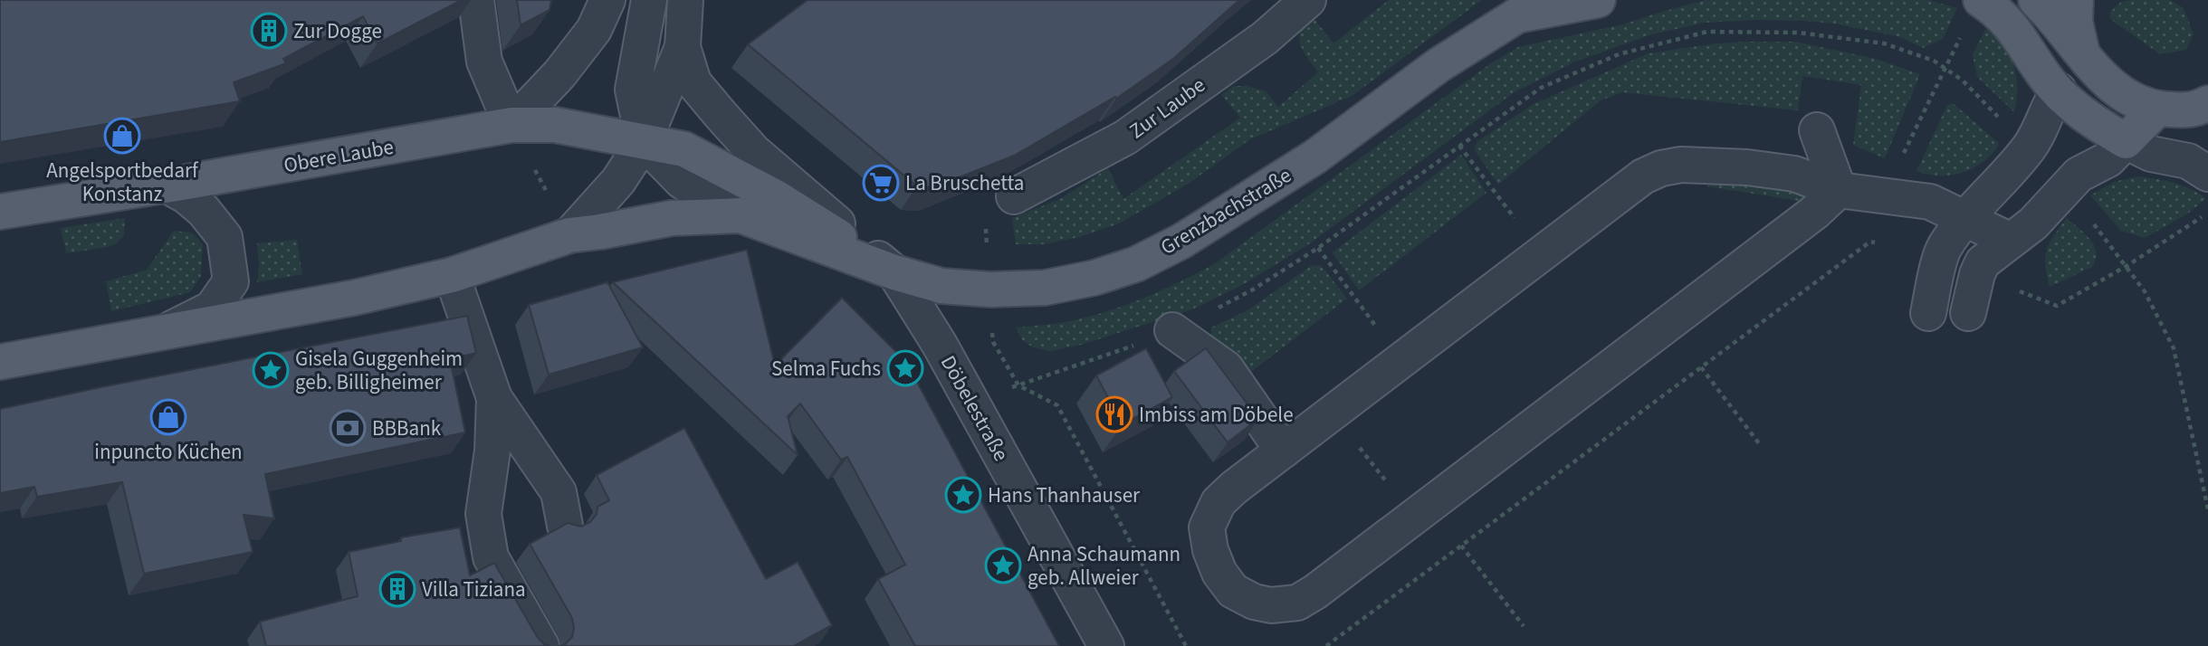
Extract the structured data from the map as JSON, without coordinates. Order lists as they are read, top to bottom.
{
  "streets": {
    "main road": ["Obere Laube", "Grenzbachstraße", "Döbelestraße"],
    "street": ["Zur Laube"]
  },
  "crossings": [
    ["Obere Laube", "Döbelestraße"],
    ["Grenzbachstraße", "Döbelestraße"]
  ],
  "places": {
    "building": ["Zur Dogge", "Villa Tiziana"],
    "shop": ["Angelsportbedarf Konstanz", "inpuncto Küchen"],
    "supermarket": ["La Bruschetta"],
    "place": [
      "Selma Fuchs",
      "Gisela Guggenheim geb. Billigheimer",
      "Hans Thanhauser",
      "Anna Schaumann geb. Allweier"
    ],
    "restaurant": ["Imbiss am Döbele"],
    "bank": ["BBBank"]
  }
}
